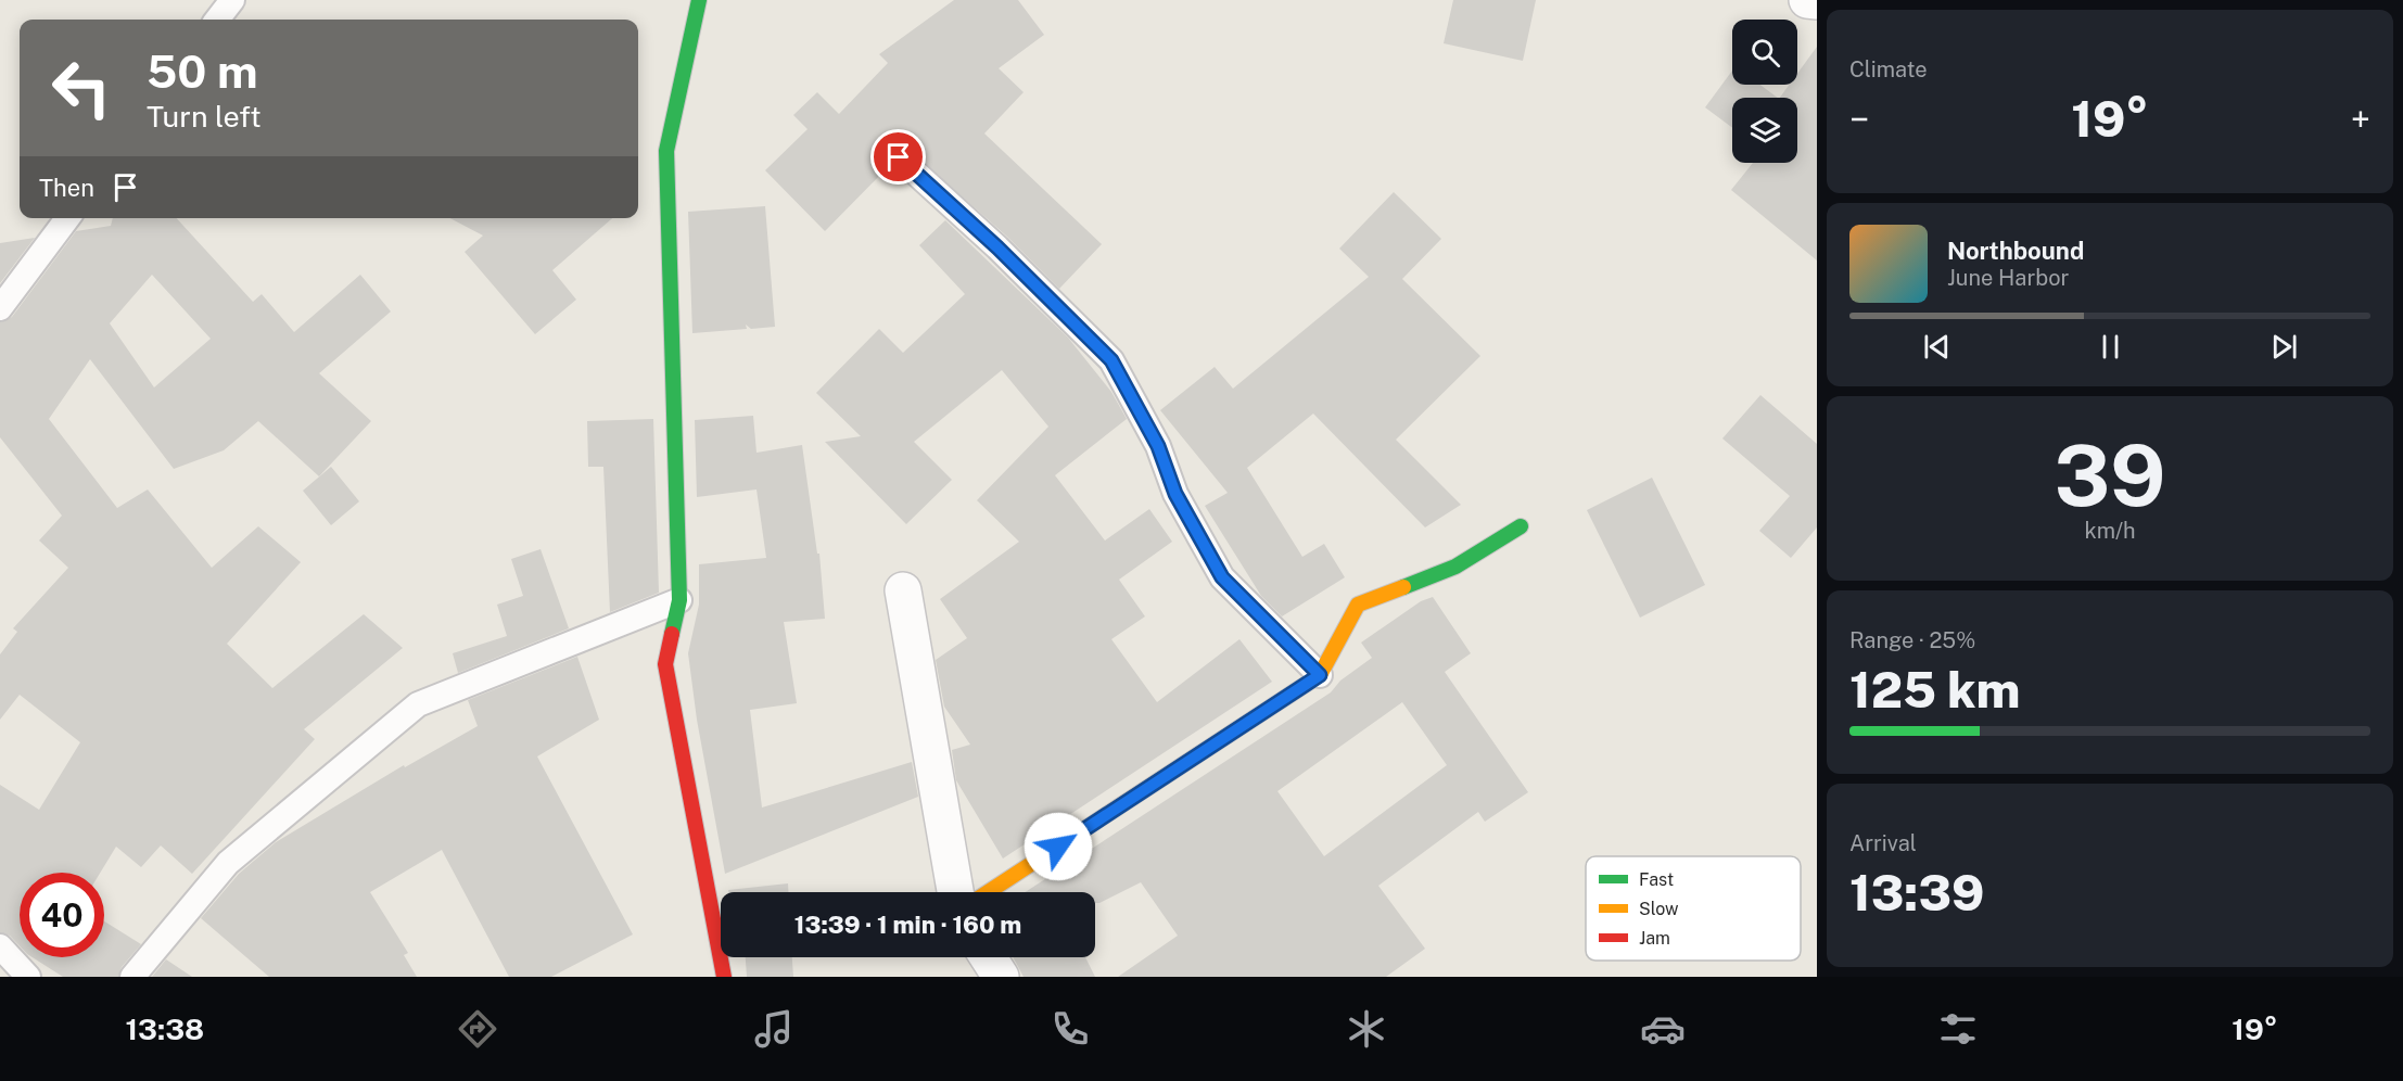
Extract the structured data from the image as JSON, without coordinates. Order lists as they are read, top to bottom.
{
  "legend": ["Fast", "Slow", "Jam"],
  "page": {
    "tile": [
      "Climate",
      ["39", "km/h"],
      ["Range · 25%", "125 km"],
      ["Arrival", "13:39"]
    ],
    "turn": ["50 m", "Turn left"],
    "heat": ["−", "19°", "+"],
    "then": "Then",
    "song": ["Northbound", "June Harbor"],
    "limit": "40",
    "trip": "13:39 · 1 min · 160 m",
    "tabs": ["13:38", "19°"]
  }
}
